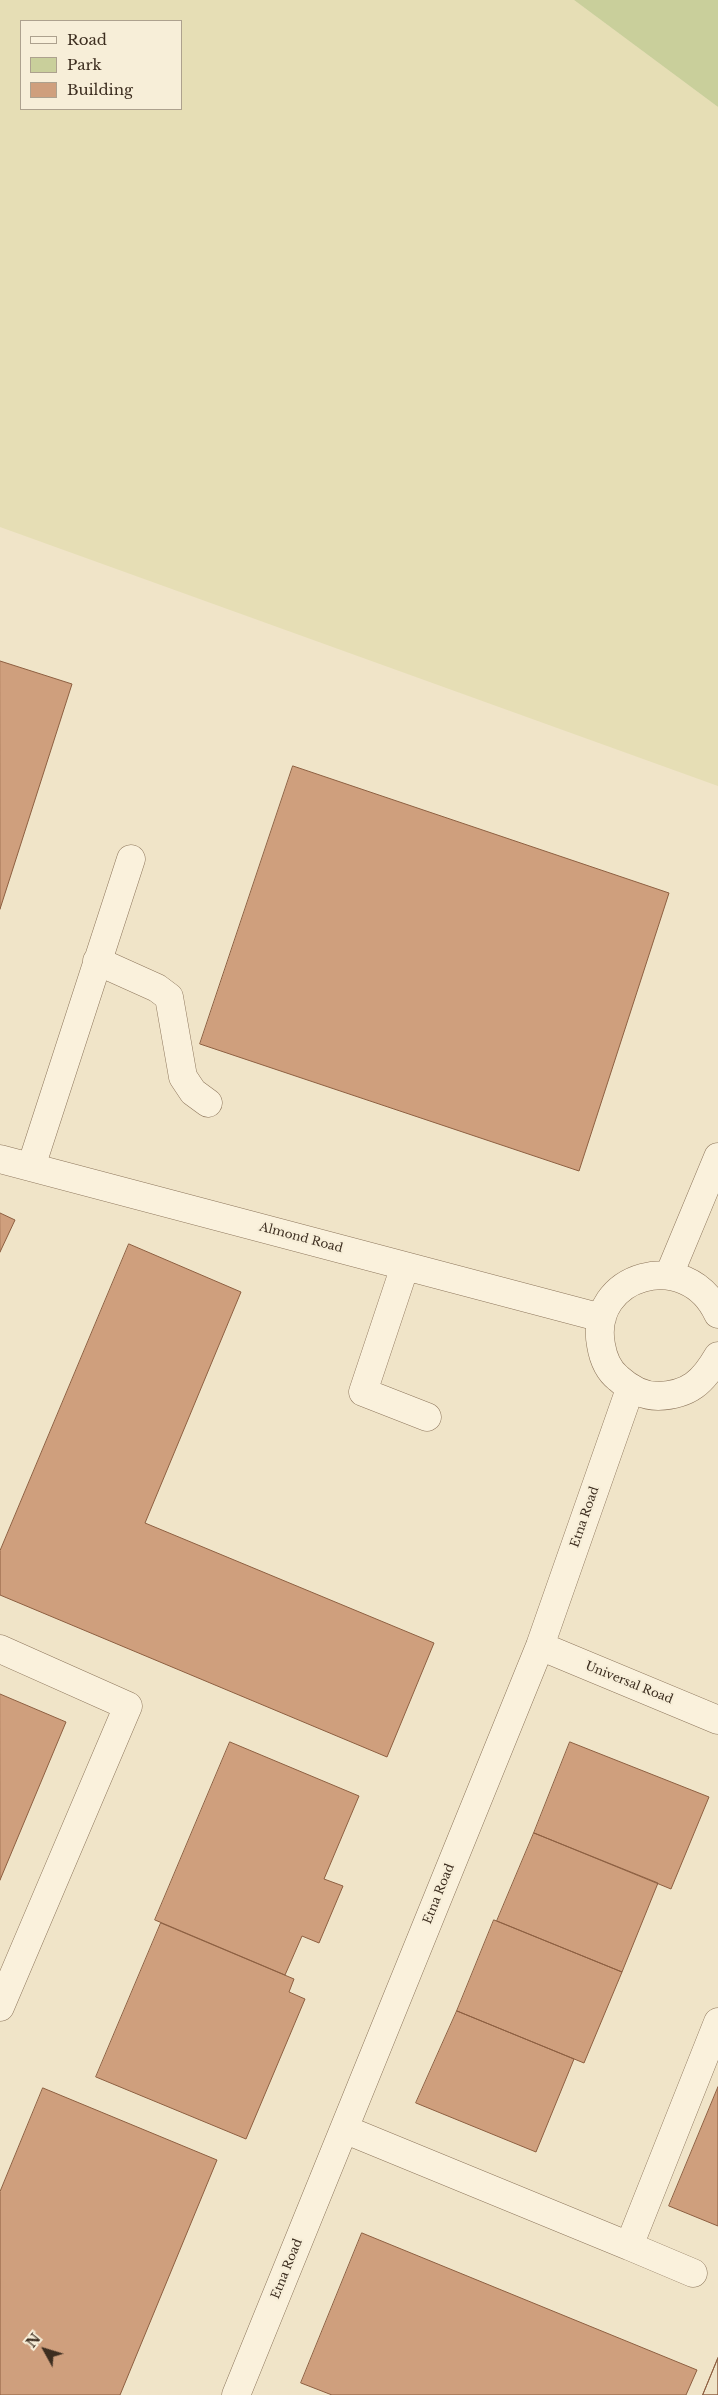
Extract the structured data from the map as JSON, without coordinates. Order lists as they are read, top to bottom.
{
  "streets": {
    "street": ["Almond Road", "Etna Road", "Universal Road"]
  },
  "crossings": [
    ["Etna Road", "Universal Road"]
  ],
  "legend": ["Road", "Park", "Building"],
  "north": "top left"
}
